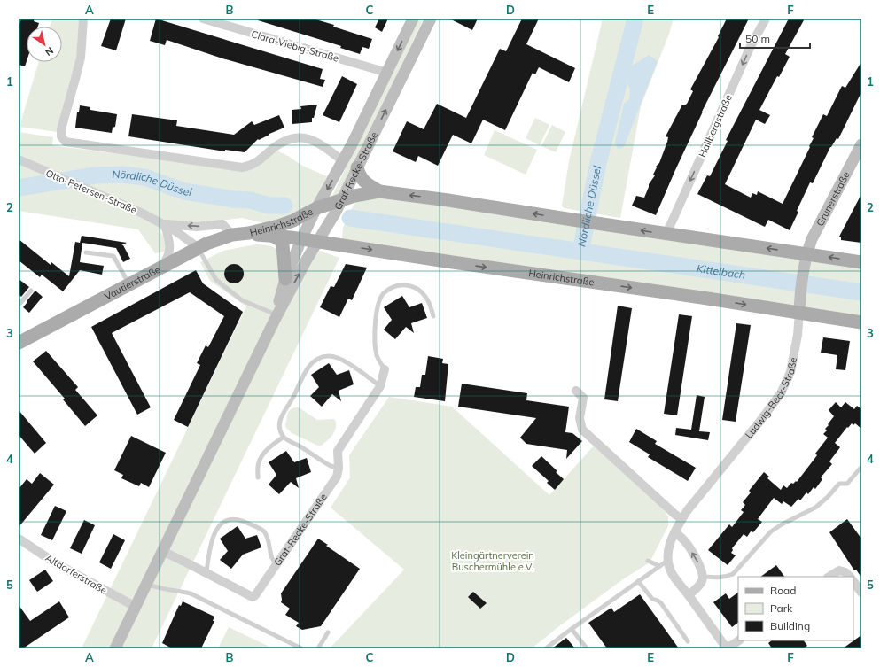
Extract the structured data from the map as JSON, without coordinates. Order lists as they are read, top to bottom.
{
  "streets": {
    "main road": ["Heinrichstraße", "Vautierstraße"],
    "street": [
      "Clara-Viebig-Straße",
      "Hallbergstraße",
      "Graf-Recke-Straße",
      "Otto-Petersen-Straße",
      "Grunerstraße",
      "Ludwig-Beck-Straße",
      "Altdorferstraße"
    ]
  },
  "crossings": [
    ["Clara-Viebig-Straße", "Graf-Recke-Straße"],
    ["Hallbergstraße", "Heinrichstraße"],
    ["Graf-Recke-Straße", "Heinrichstraße"],
    ["Graf-Recke-Straße", "Altdorferstraße"],
    ["Otto-Petersen-Straße", "Vautierstraße"],
    ["Grunerstraße", "Heinrichstraße"],
    ["Grunerstraße", "Ludwig-Beck-Straße"],
    ["Heinrichstraße", "Vautierstraße"],
    ["Heinrichstraße", "Ludwig-Beck-Straße"]
  ],
  "one_way": ["Hallbergstraße"],
  "water": ["Nördliche Düssel", "Kittelbach"],
  "parks": ["Kleingärtnerverein Buschermühle e.V."],
  "legend": ["Road", "Park", "Building"],
  "scale_bar": "50 m",
  "north": "bottom right",
  "grid": {
    "columns": [
      "A",
      "B",
      "C",
      "D",
      "E",
      "F"
    ],
    "rows": [
      "1",
      "2",
      "3",
      "4",
      "5"
    ]
  }
}
